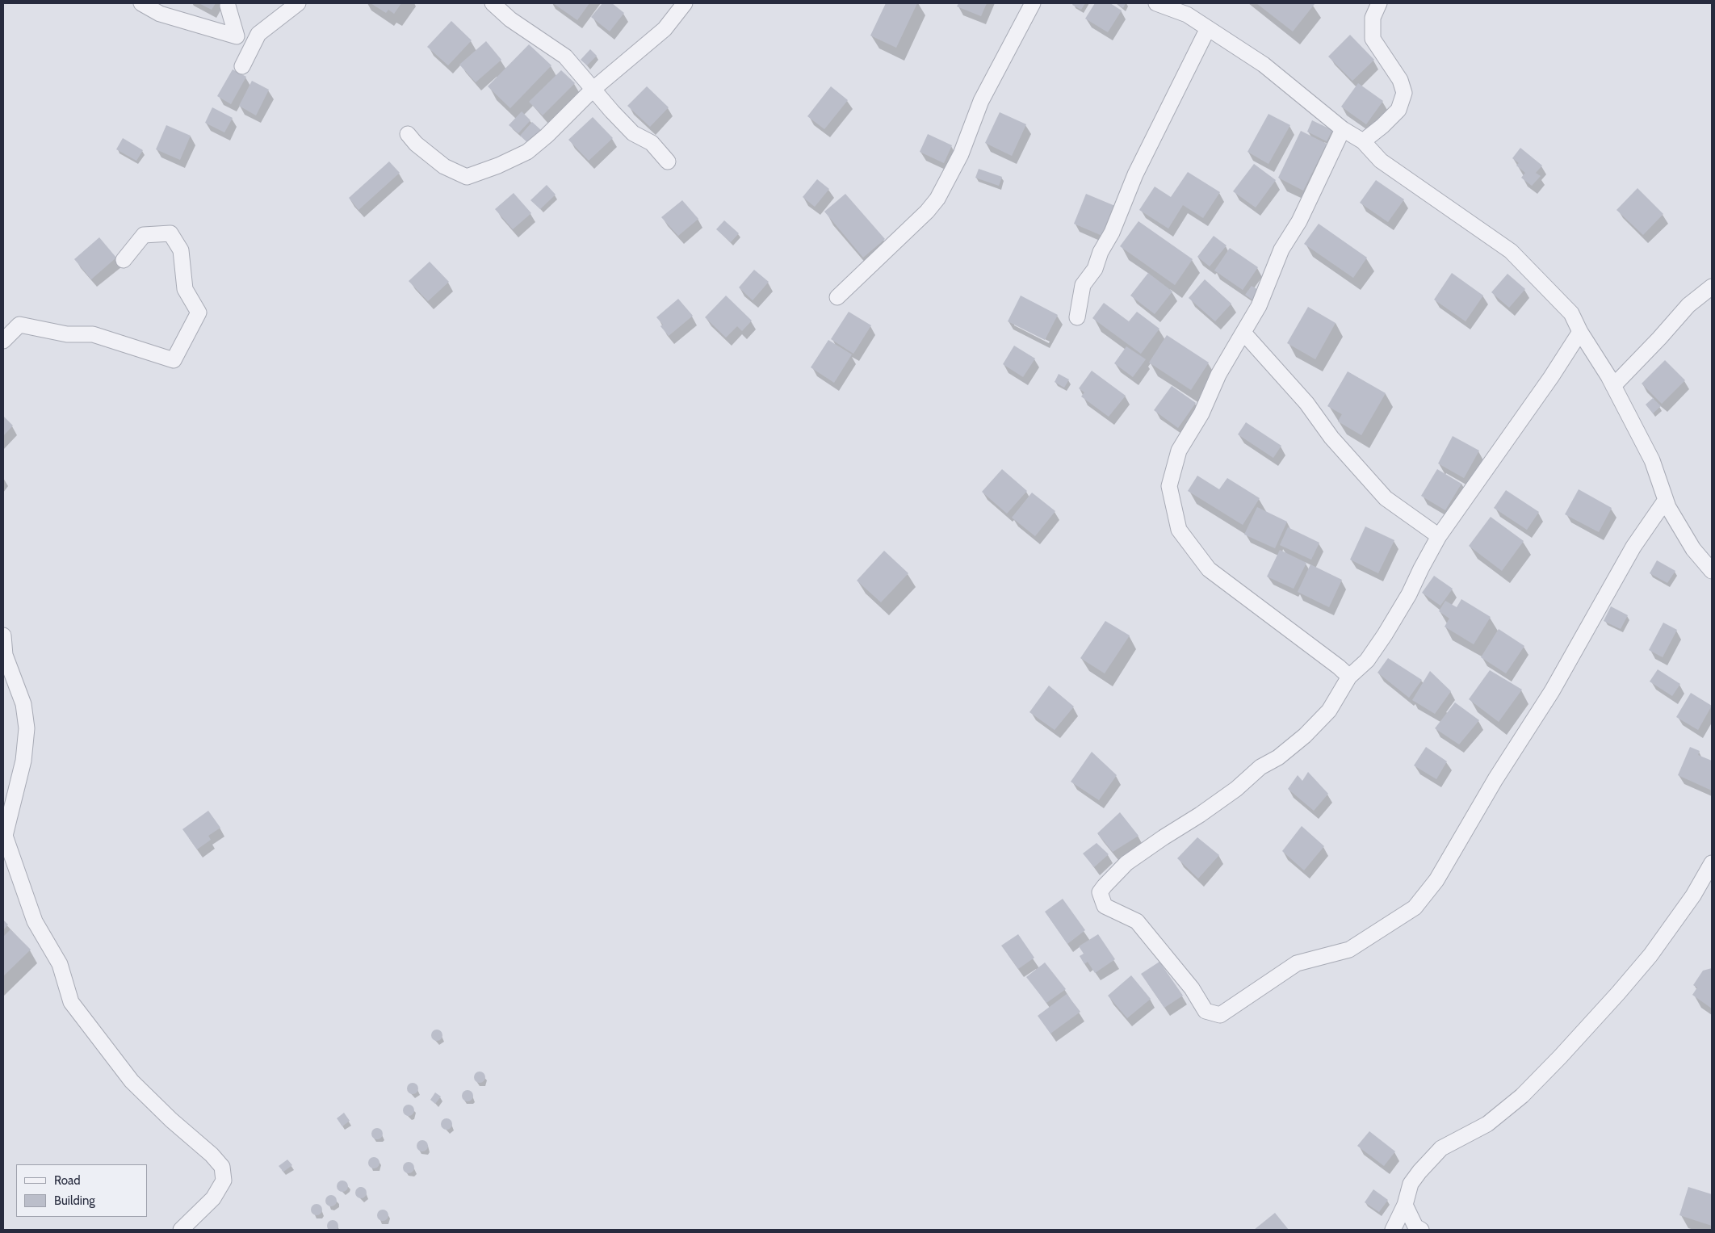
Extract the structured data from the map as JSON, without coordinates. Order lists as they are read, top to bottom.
{
  "legend": ["Road", "Building"]
}
